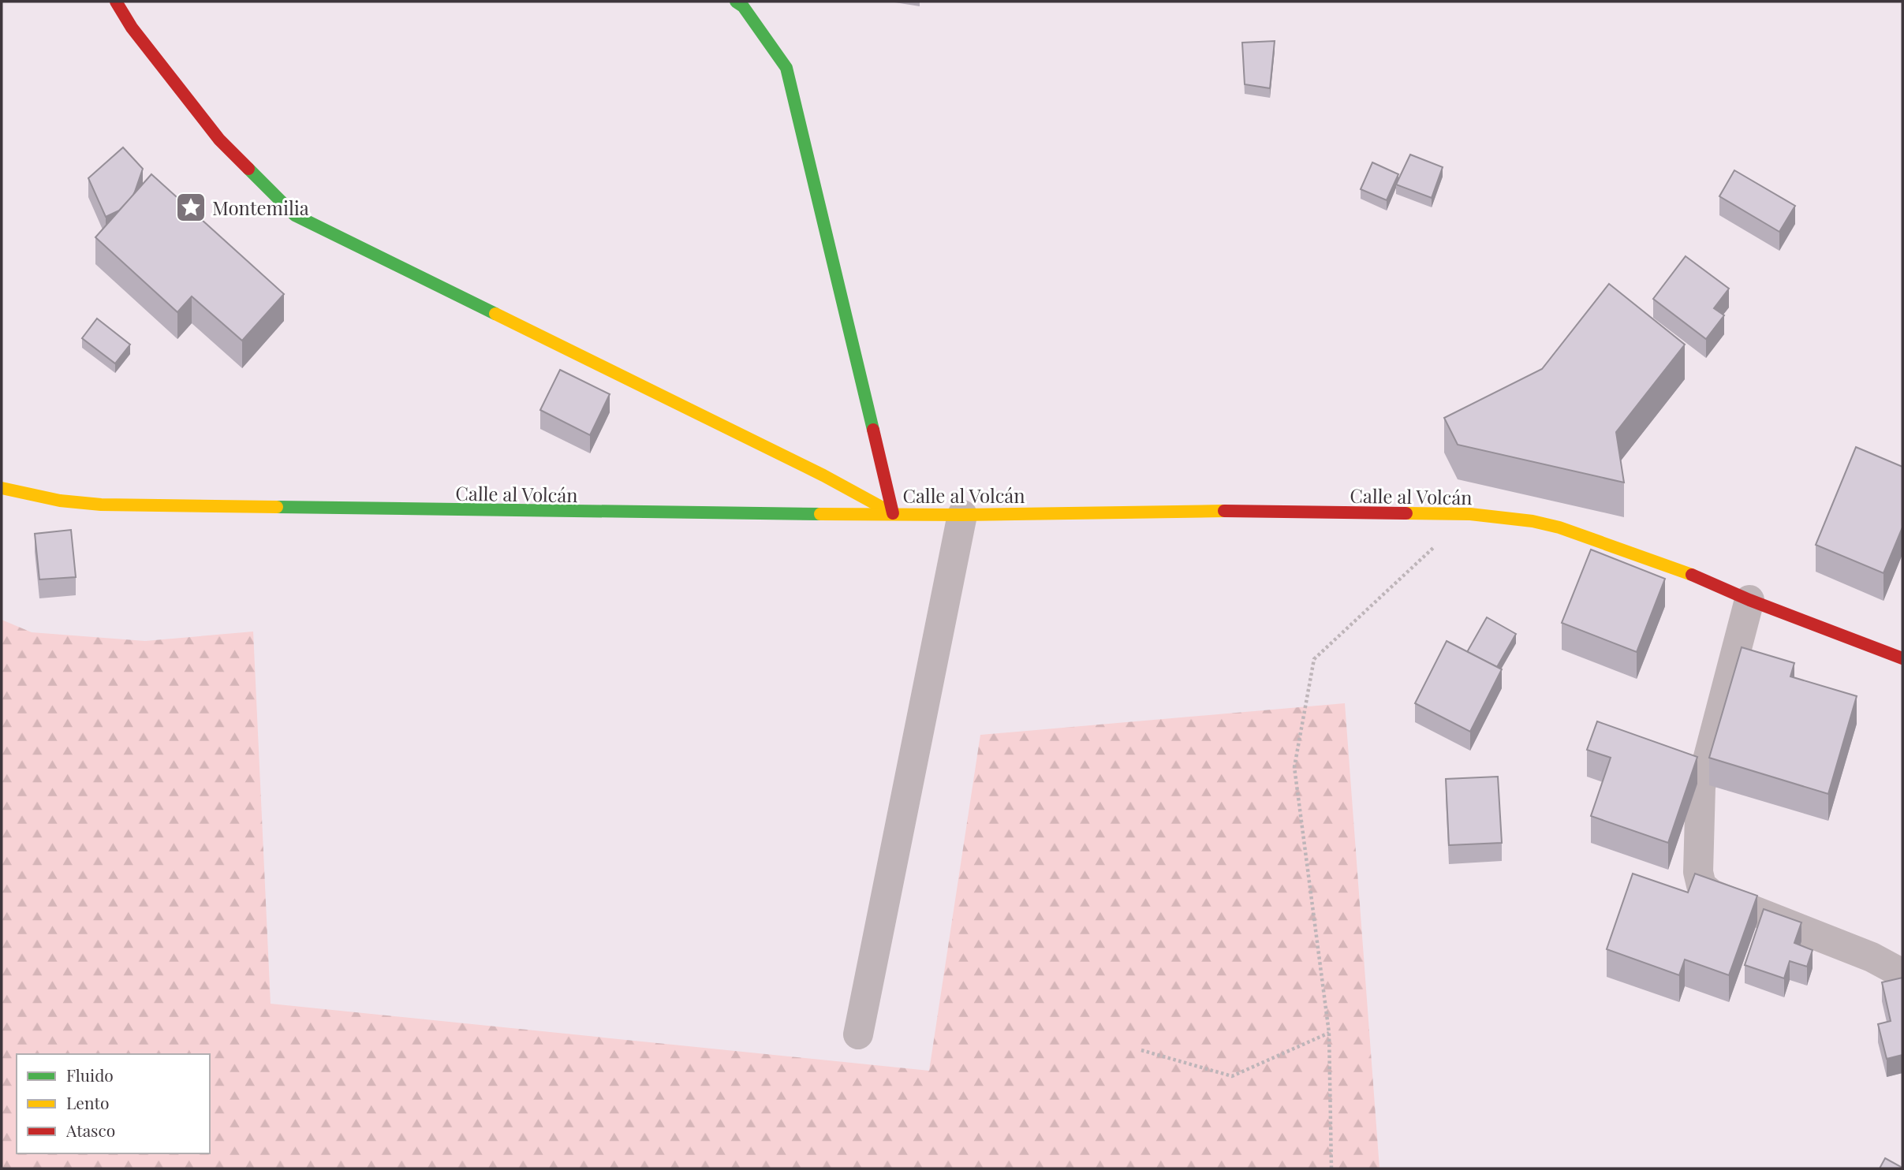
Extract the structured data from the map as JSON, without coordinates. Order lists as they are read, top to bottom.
{
  "streets": {
    "street": ["Calle al Volcán"]
  },
  "places": {
    "place": ["Montemilia"]
  },
  "legend": ["Fluido", "Lento", "Atasco"]
}
